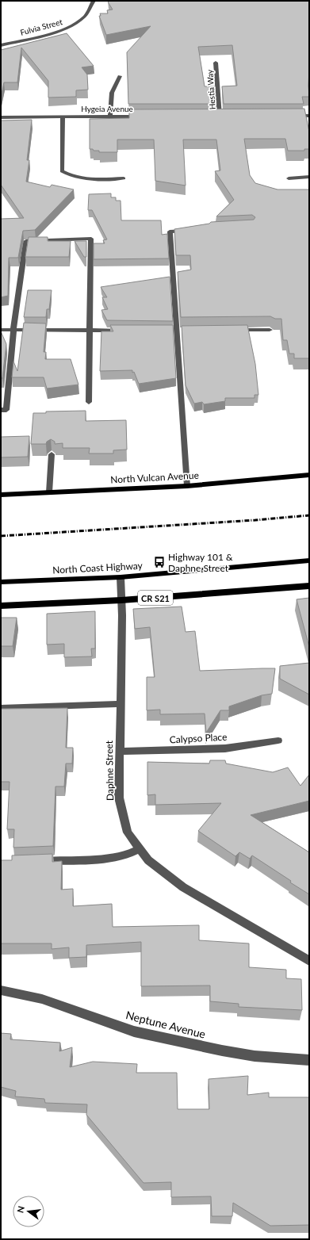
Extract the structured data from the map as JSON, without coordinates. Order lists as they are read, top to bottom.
{
  "streets": {
    "main road": ["North Vulcan Avenue", "North Coast Highway", "CR S21"],
    "street": [
      "Fulvia Street",
      "Hestia Way",
      "Hygeia Avenue",
      "Calypso Place",
      "Daphne Street",
      "Neptune Avenue"
    ]
  },
  "crossings": [
    ["North Coast Highway", "Daphne Street"],
    ["CR S21", "Daphne Street"],
    ["Calypso Place", "Daphne Street"]
  ],
  "places": {
    "bus stop": ["Highway 101 & Daphne Street"]
  },
  "north": "left"
}
